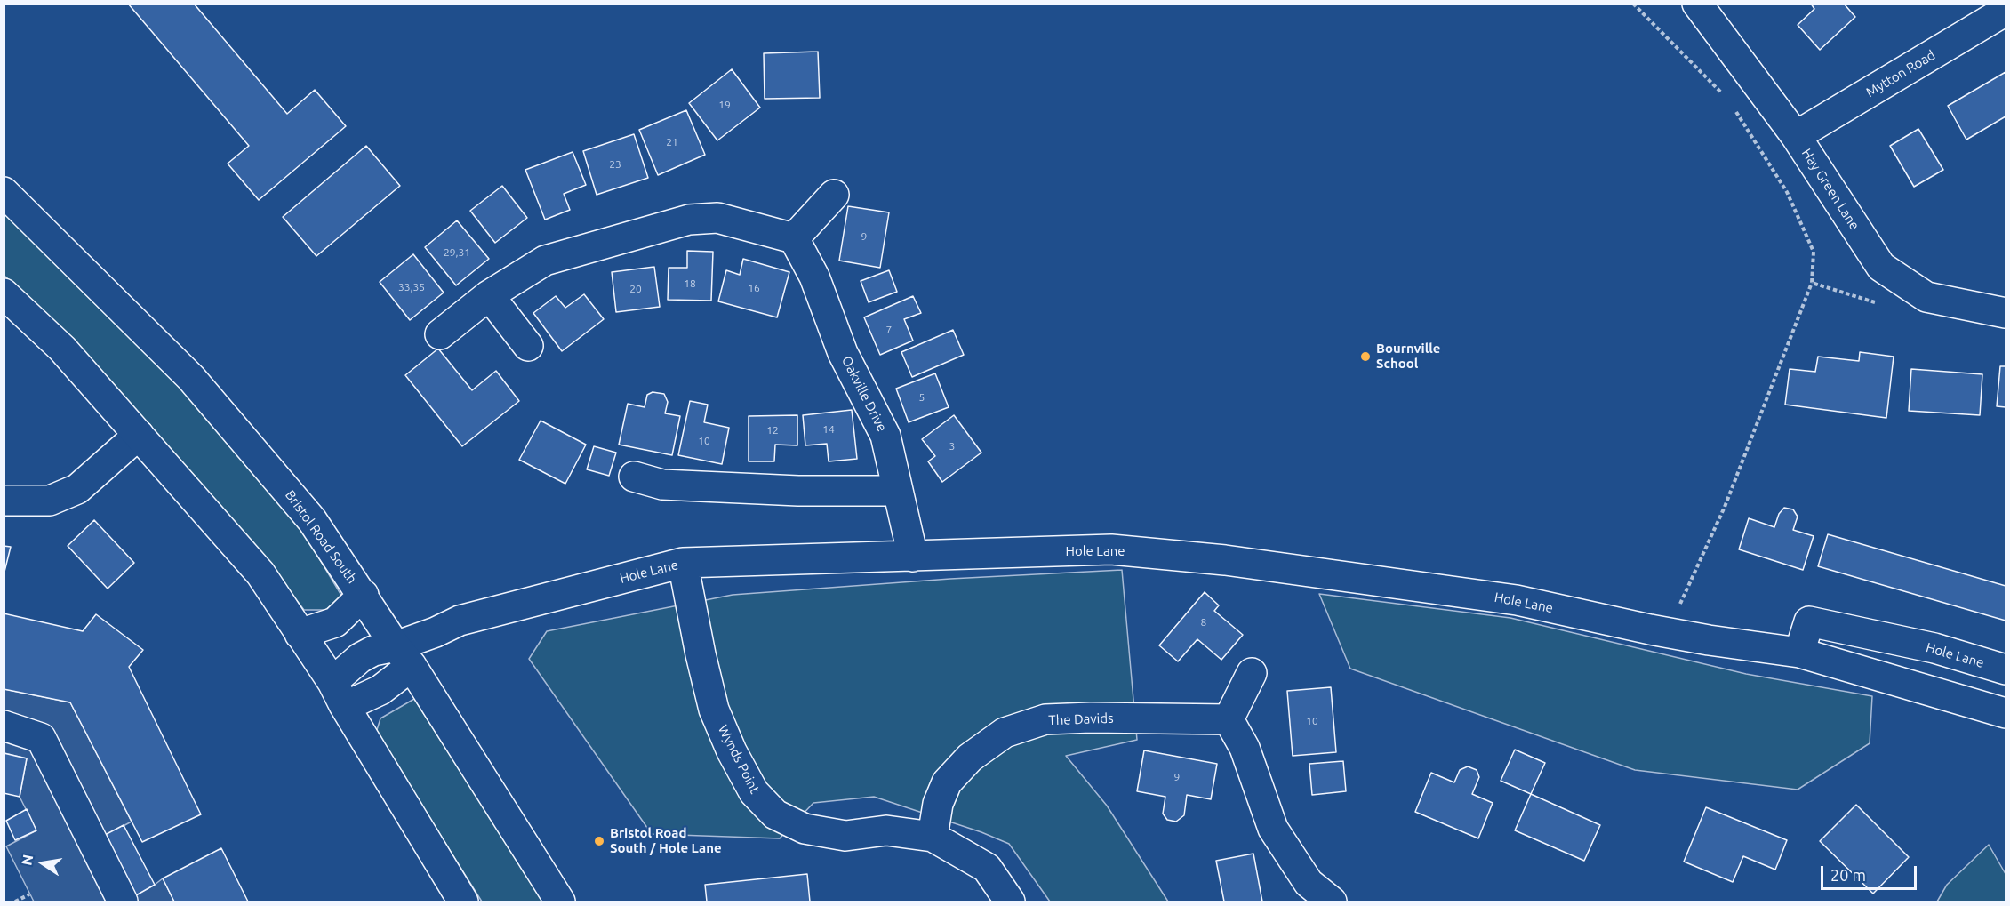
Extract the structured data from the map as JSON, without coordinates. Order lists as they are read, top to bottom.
{
  "streets": {
    "main road": [
      "Mytton Road",
      "Hay Green Lane",
      "Oakville Drive",
      "Bristol Road South",
      "Hole Lane",
      "The Davids",
      "Wynds Point"
    ]
  },
  "crossings": [
    ["Mytton Road", "Hay Green Lane"],
    ["Oakville Drive", "Hole Lane"],
    ["Bristol Road South", "Hole Lane"],
    ["Hole Lane", "Wynds Point"],
    ["The Davids", "Wynds Point"]
  ],
  "places": ["Bournville School", "Bristol Road South / Hole Lane"],
  "house_numbers": [
    "19",
    "21",
    "23",
    "9",
    "29,31",
    "18",
    "33,35",
    "16",
    "20",
    "7",
    "5",
    "14",
    "12",
    "10",
    "3",
    "8",
    "10",
    "9"
  ],
  "scale_bar": "20 m",
  "north": "left"
}
